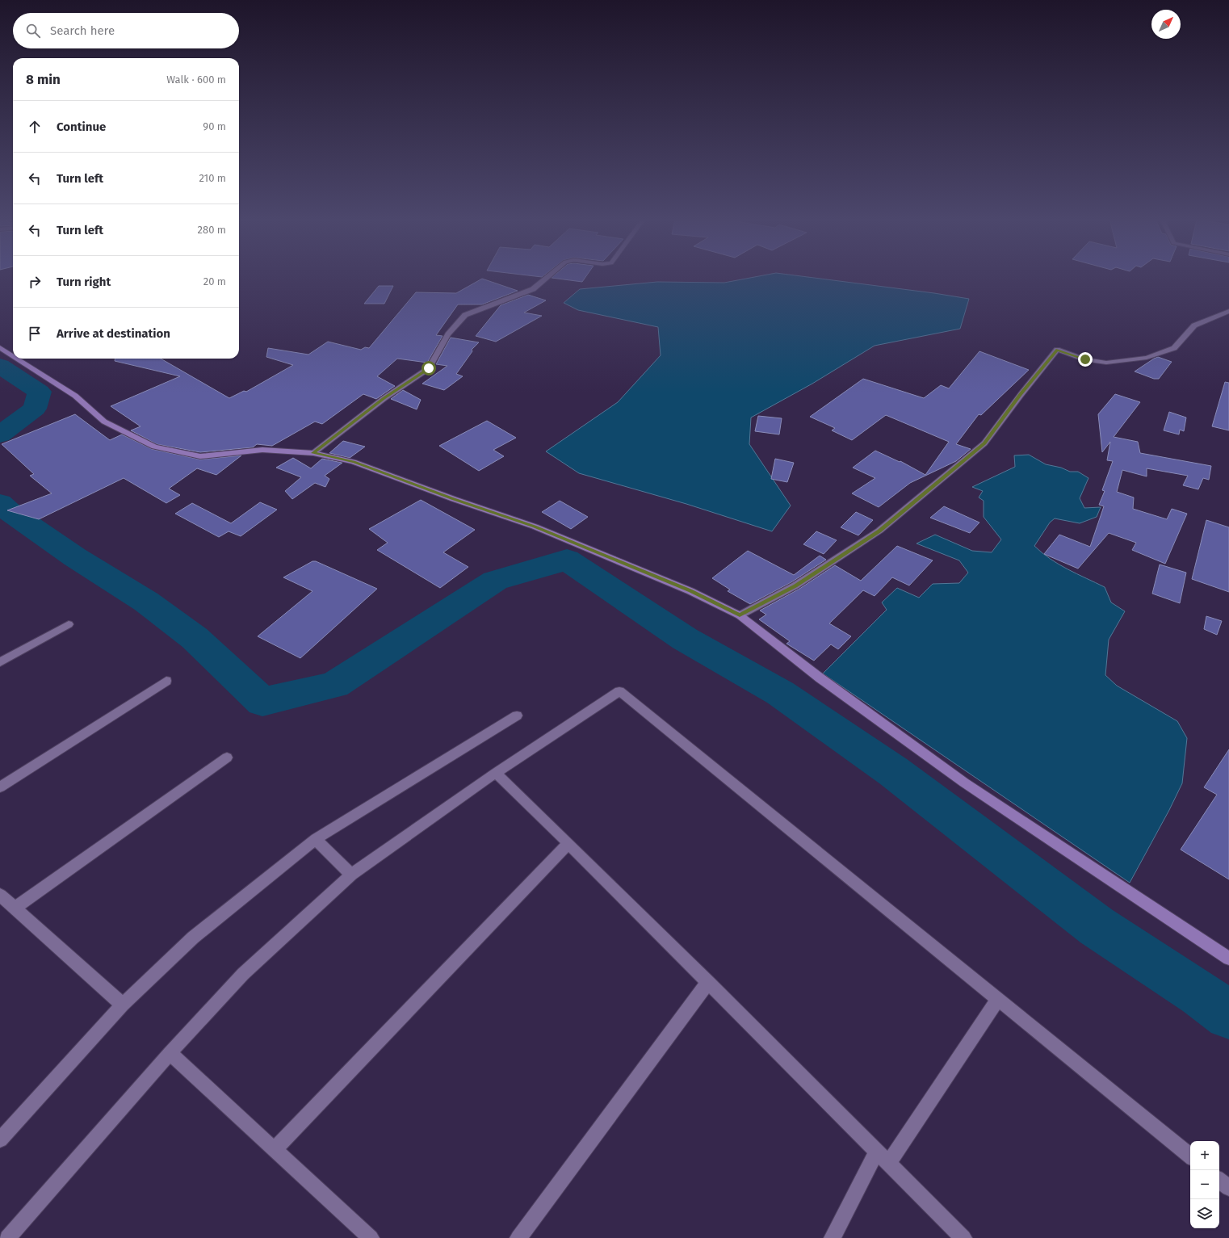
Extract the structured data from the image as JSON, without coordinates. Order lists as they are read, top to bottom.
{
  "north": "top right",
  "page": {
    "search": "Search here",
    "heading": ["8 min", "Walk · 600 m"],
    "list": [
      ["Continue", "90 m"],
      ["Turn left", "210 m"],
      ["Turn left", "280 m"],
      ["Turn right", "20 m"],
      "Arrive at destination"
    ],
    "map_buttons": ["+", "−"]
  }
}
